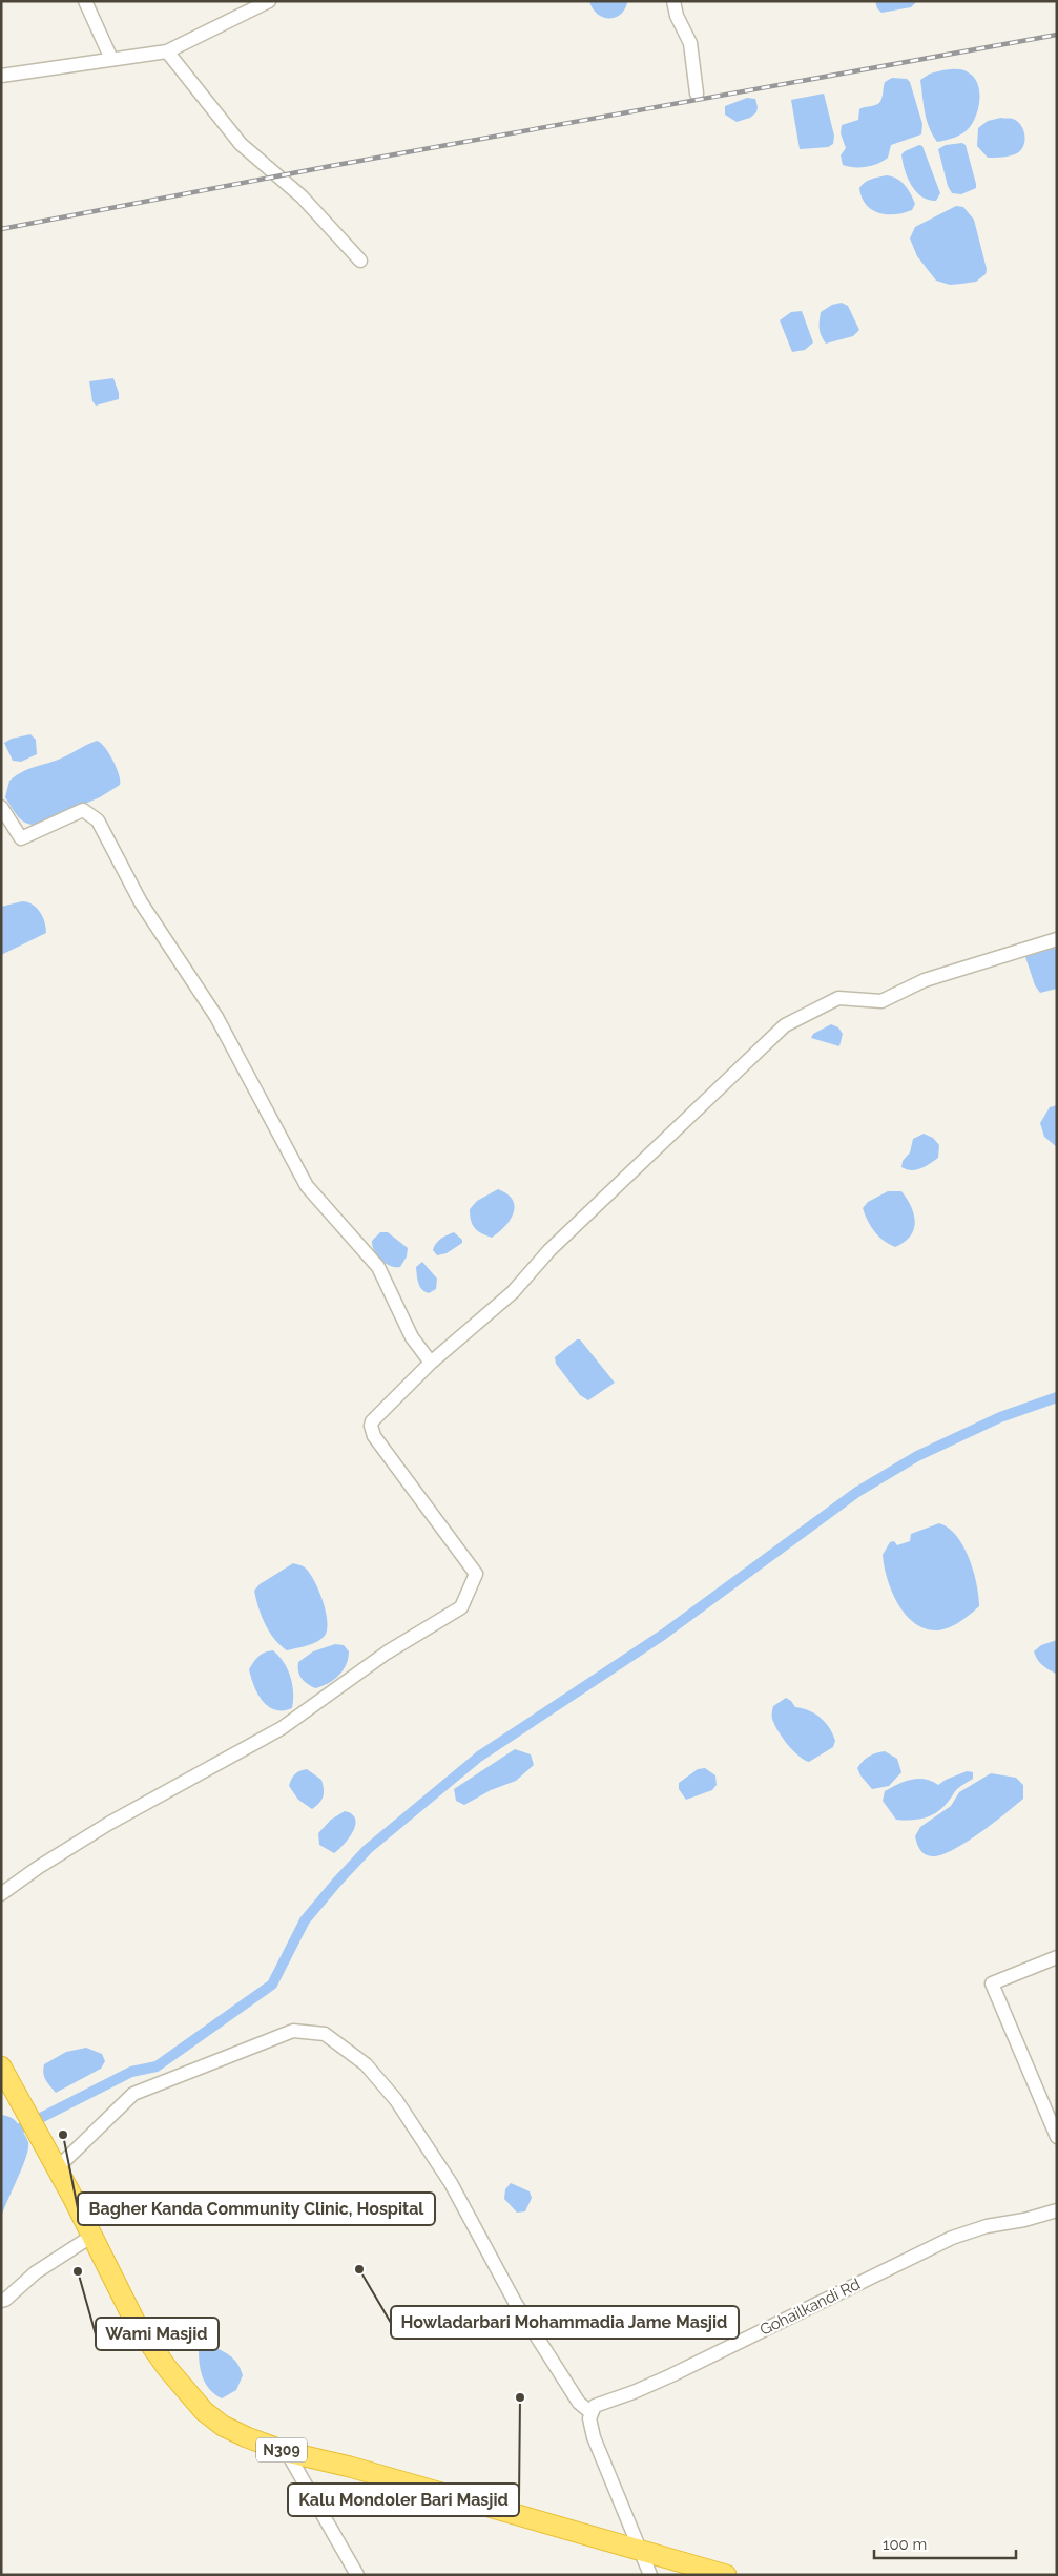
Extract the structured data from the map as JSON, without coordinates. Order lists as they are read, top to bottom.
{
  "streets": {
    "highway": ["N309"],
    "street": ["Gohailkandi Rd"]
  },
  "places": [
    "Bagher Kanda Community Clinic, Hospital",
    "Howladarbari Mohammadia Jame Masjid",
    "Wami Masjid",
    "Kalu Mondoler Bari Masjid"
  ],
  "scale_bar": "100 m"
}
